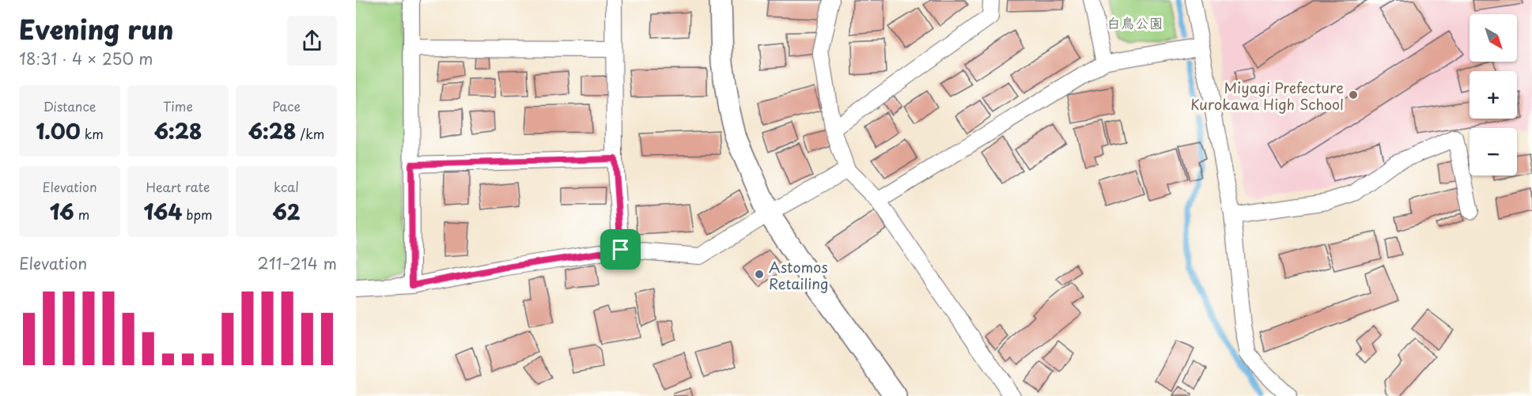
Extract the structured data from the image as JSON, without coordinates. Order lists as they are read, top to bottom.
{
  "parks": ["白鳥公園"],
  "places": ["Miyagi Prefecture Kurokawa High School", "Astomos Retailing"],
  "north": "bottom right",
  "page": {
    "heading": ["Evening run", "18:31 · 4 × 250 m"],
    "map_buttons": ["+", "−"],
    "stats": [
      ["Distance", "1.00 km"],
      ["Time", "6:28"],
      ["Pace", "6:28 /km"],
      ["Elevation", "16 m"],
      ["Heart rate", "164 bpm"],
      ["kcal", "62"]
    ],
    "chart": ["Elevation", "211–214 m"]
  }
}
